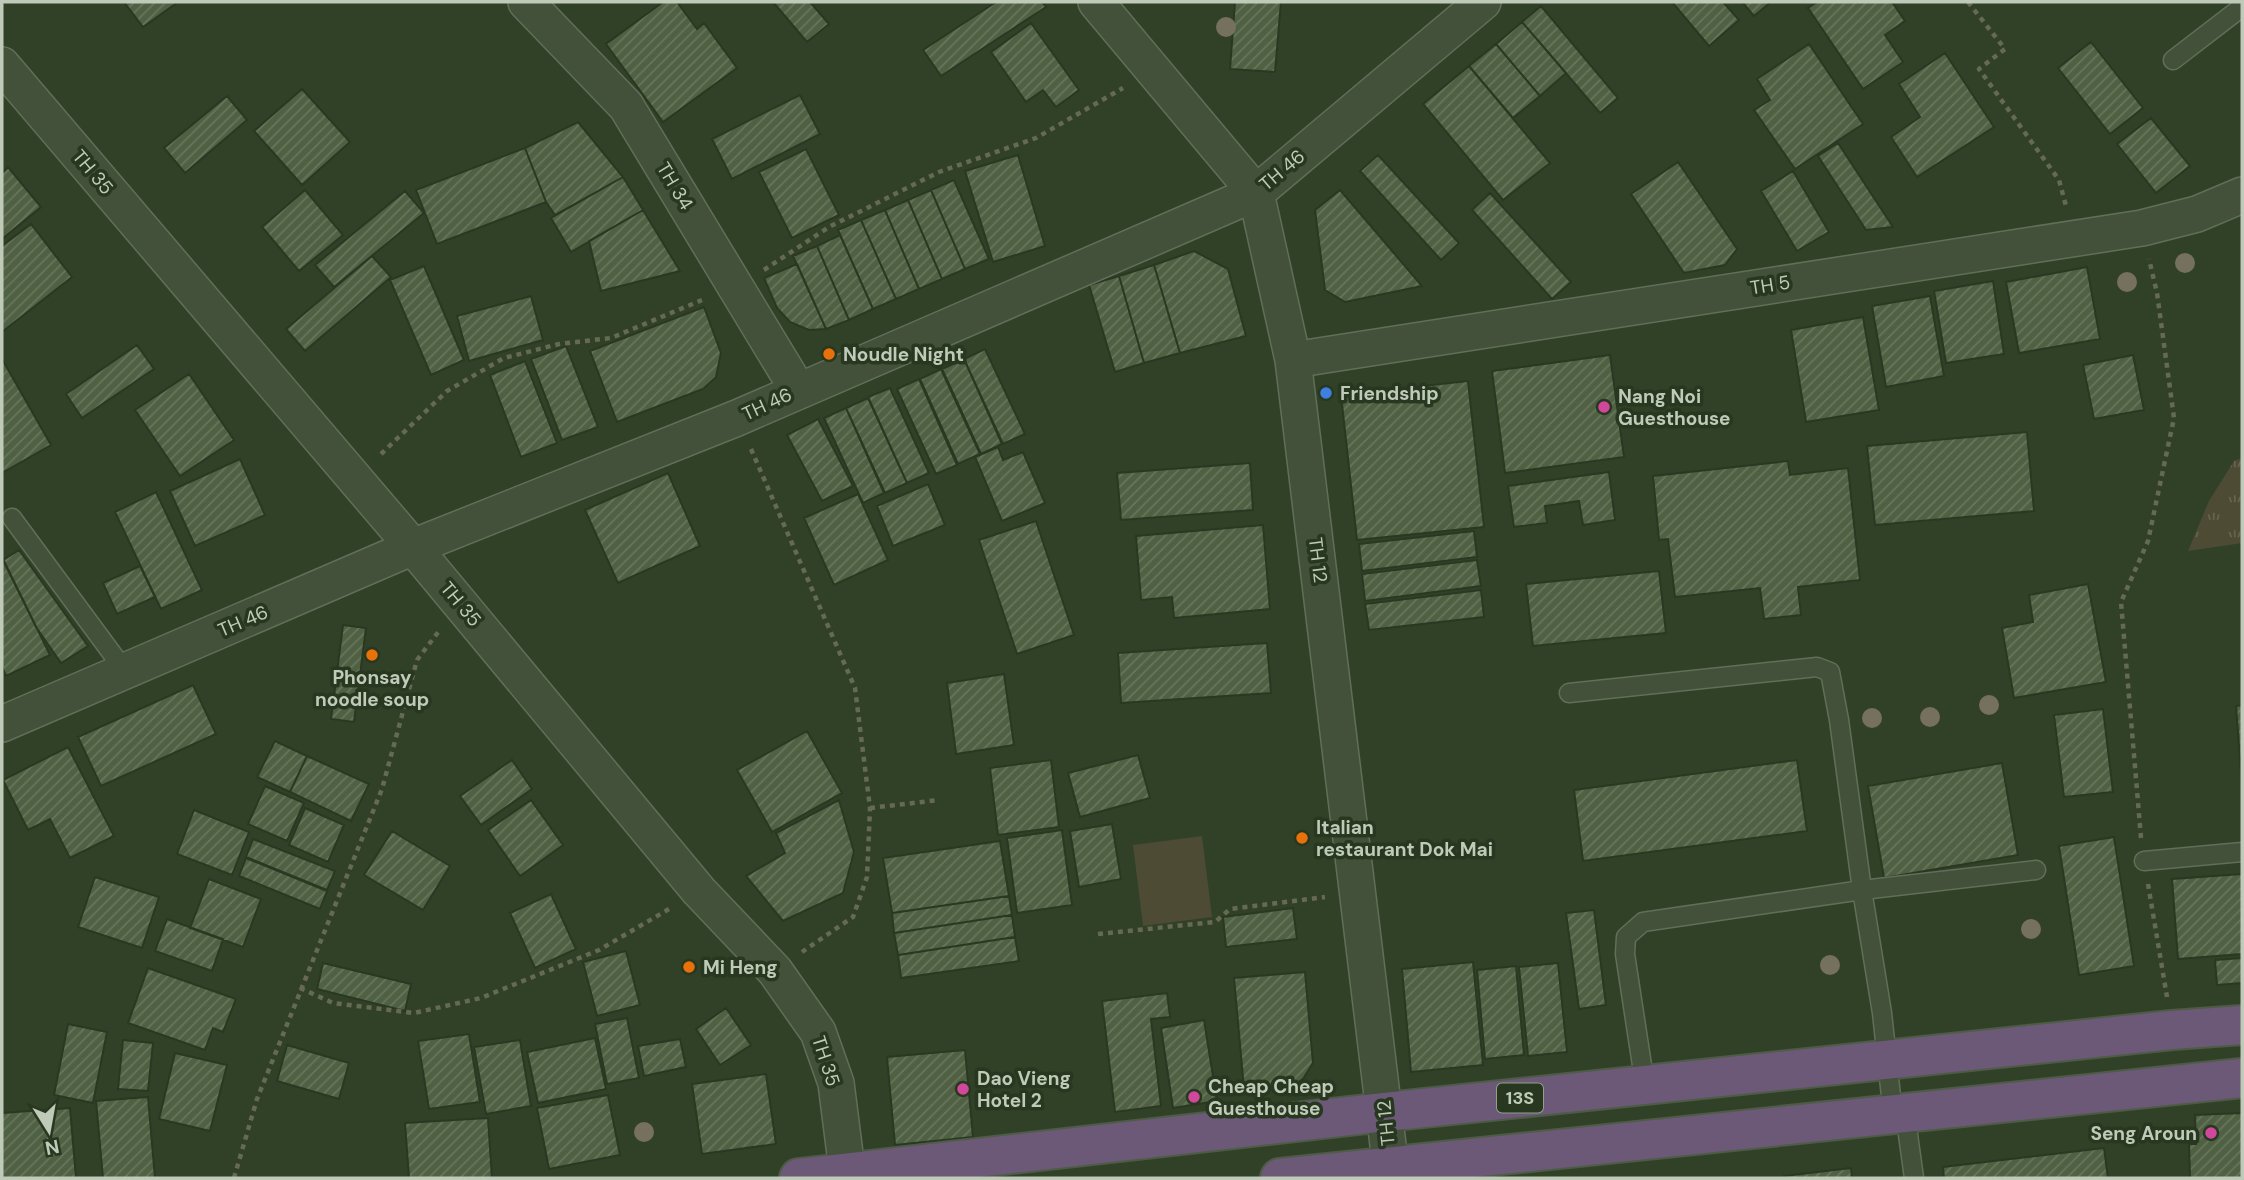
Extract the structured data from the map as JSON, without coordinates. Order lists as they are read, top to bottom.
{
  "streets": {
    "highway": ["13S"],
    "street": [
      "TH 46",
      "TH 35",
      "TH 34",
      "TH 5",
      "TH 12"
    ]
  },
  "crossings": [
    ["TH 46", "TH 35"],
    ["TH 46", "TH 34"],
    ["TH 46", "TH 12"],
    ["TH 35", "13S"],
    ["TH 5", "TH 12"],
    ["TH 12", "13S"]
  ],
  "places": [
    "Noudle Night",
    "Friendship",
    "Nang Noi Guesthouse",
    "Phonsay noodle soup",
    "Italian restaurant Dok Mai",
    "Mi Heng",
    "Dao Vieng Hotel 2",
    "Cheap Cheap Guesthouse",
    "Seng Aroun"
  ],
  "north": "bottom"
}
